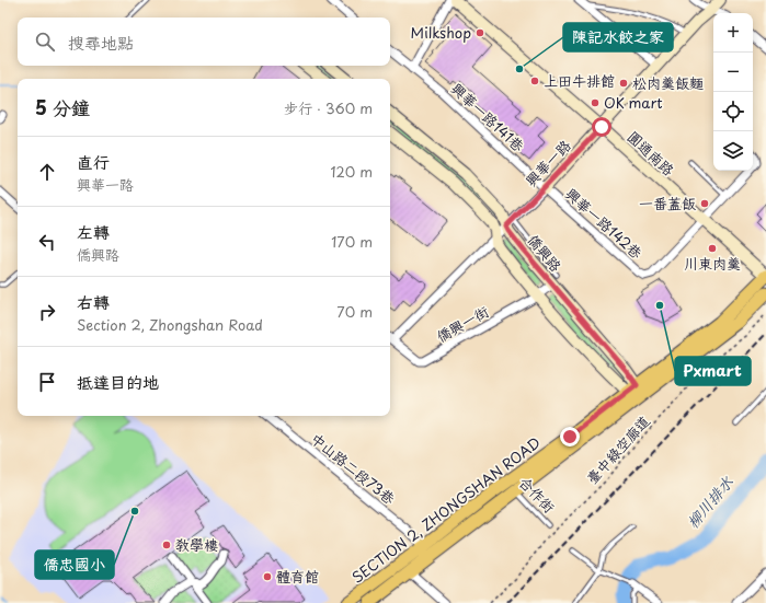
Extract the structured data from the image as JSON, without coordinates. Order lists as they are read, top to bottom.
{
  "streets": {
    "main road": ["SECTION 2, ZHONGSHAN ROAD"],
    "street": [
      "興華一路141巷",
      "圓通南路",
      "興華一路",
      "興華一路142巷",
      "僑興路",
      "僑興一街",
      "中山路二段73巷"
    ],
    "lane": ["合作街"],
    "path": ["臺中綠空廊道"]
  },
  "crossings": [
    ["興華一路141巷", "興華一路"],
    ["興華一路141巷", "興華一路142巷"],
    ["圓通南路", "興華一路"],
    ["圓通南路", "興華一路142巷"],
    ["圓通南路", "SECTION 2, ZHONGSHAN ROAD"],
    ["興華一路", "興華一路142巷"],
    ["興華一路", "僑興路"],
    ["僑興路", "僑興一街"],
    ["僑興路", "SECTION 2, ZHONGSHAN ROAD"],
    ["中山路二段73巷", "SECTION 2, ZHONGSHAN ROAD"],
    ["合作街", "SECTION 2, ZHONGSHAN ROAD"]
  ],
  "water": ["柳川排水"],
  "places": [
    "Milkshop",
    "陳記水餃之家",
    "上田牛排館",
    "松肉羹飯麵",
    "OK mart",
    "一番蓋飯",
    "川東肉羹",
    "Pxmart",
    "僑忠國小",
    "教學樓",
    "體育館"
  ],
  "page": {
    "map_buttons": ["+", "−"],
    "search": "搜尋地點",
    "heading": ["5 分鐘", "步行 · 360 m"],
    "list": [
      ["直行", "興華一路", "120 m"],
      ["左轉", "僑興路", "170 m"],
      ["右轉", "Section 2, Zhongshan Road", "70 m"],
      "抵達目的地"
    ]
  }
}
